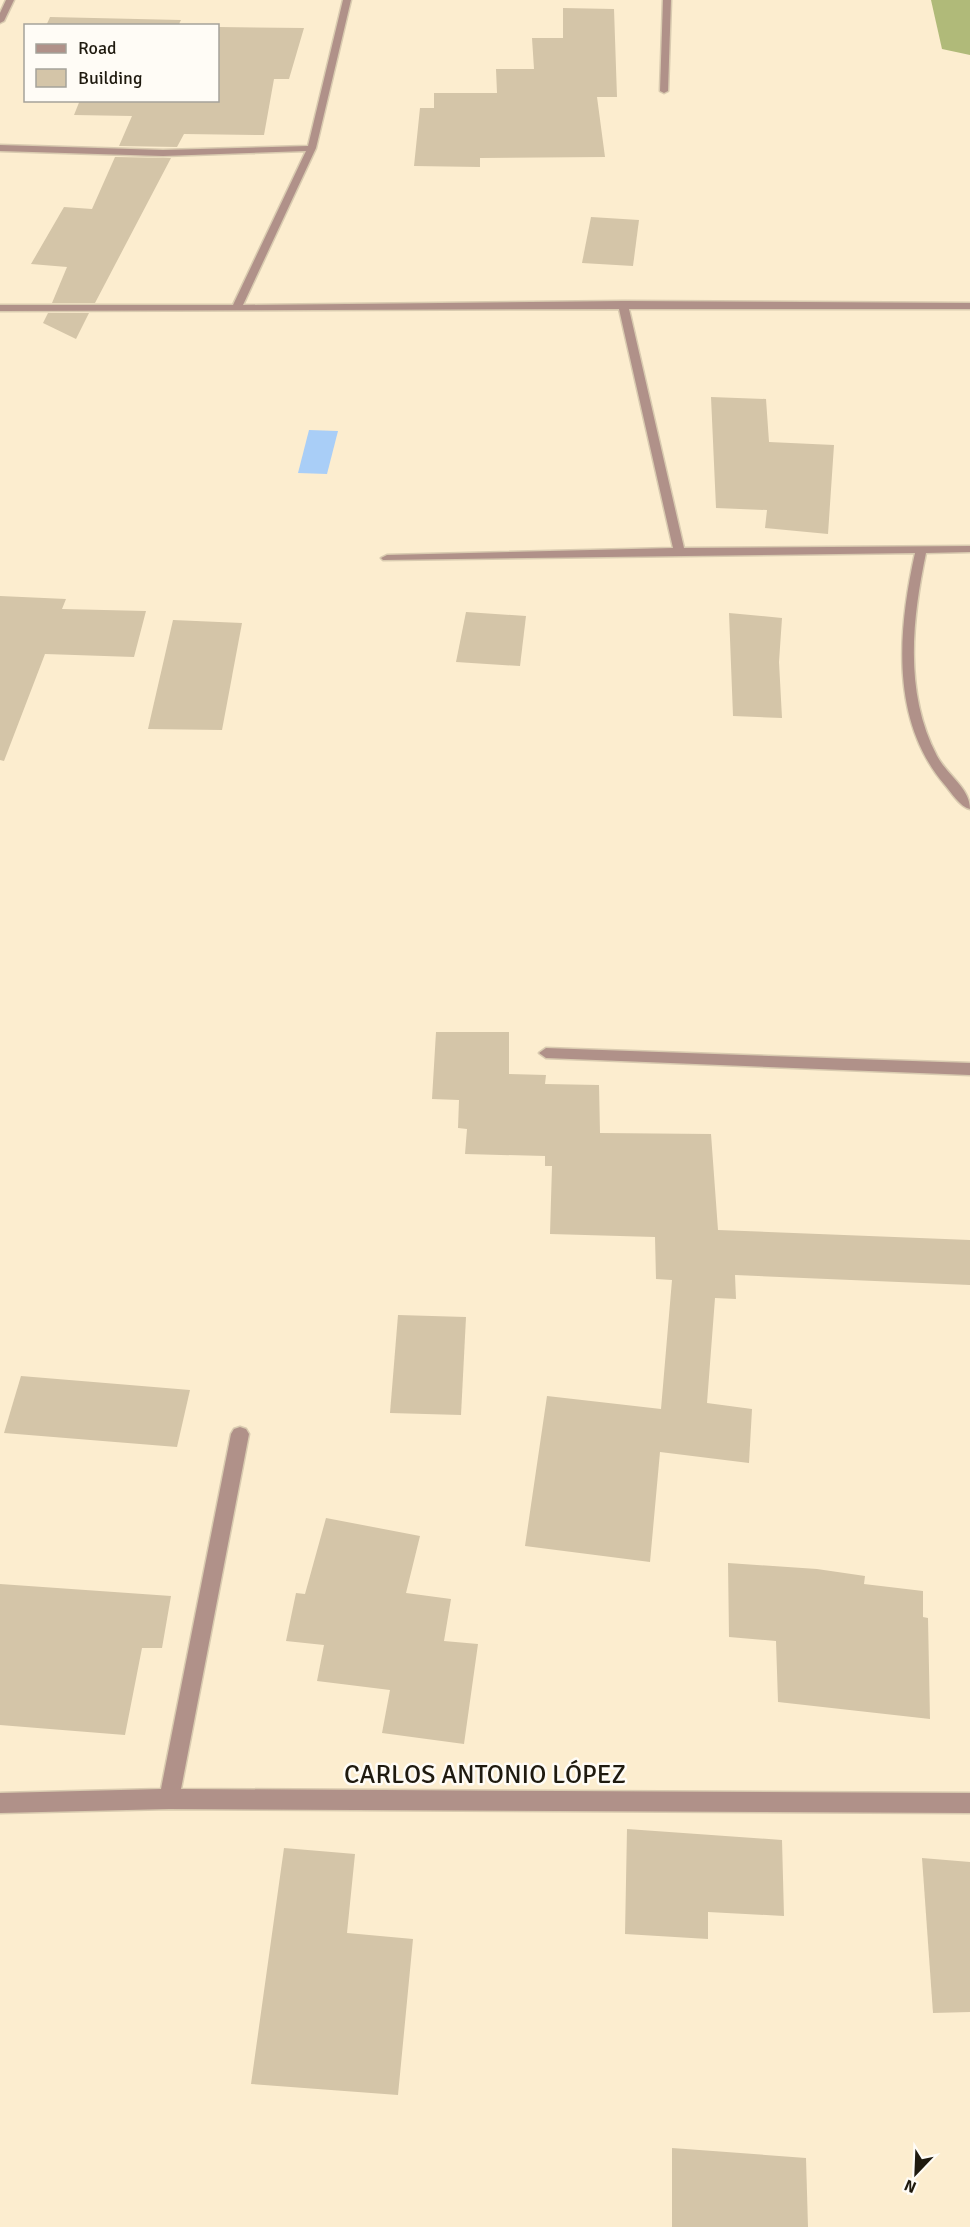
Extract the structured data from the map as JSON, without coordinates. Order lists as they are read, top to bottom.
{
  "streets": {
    "street": ["CARLOS ANTONIO LÓPEZ"]
  },
  "legend": ["Road", "Building"],
  "north": "bottom left"
}
